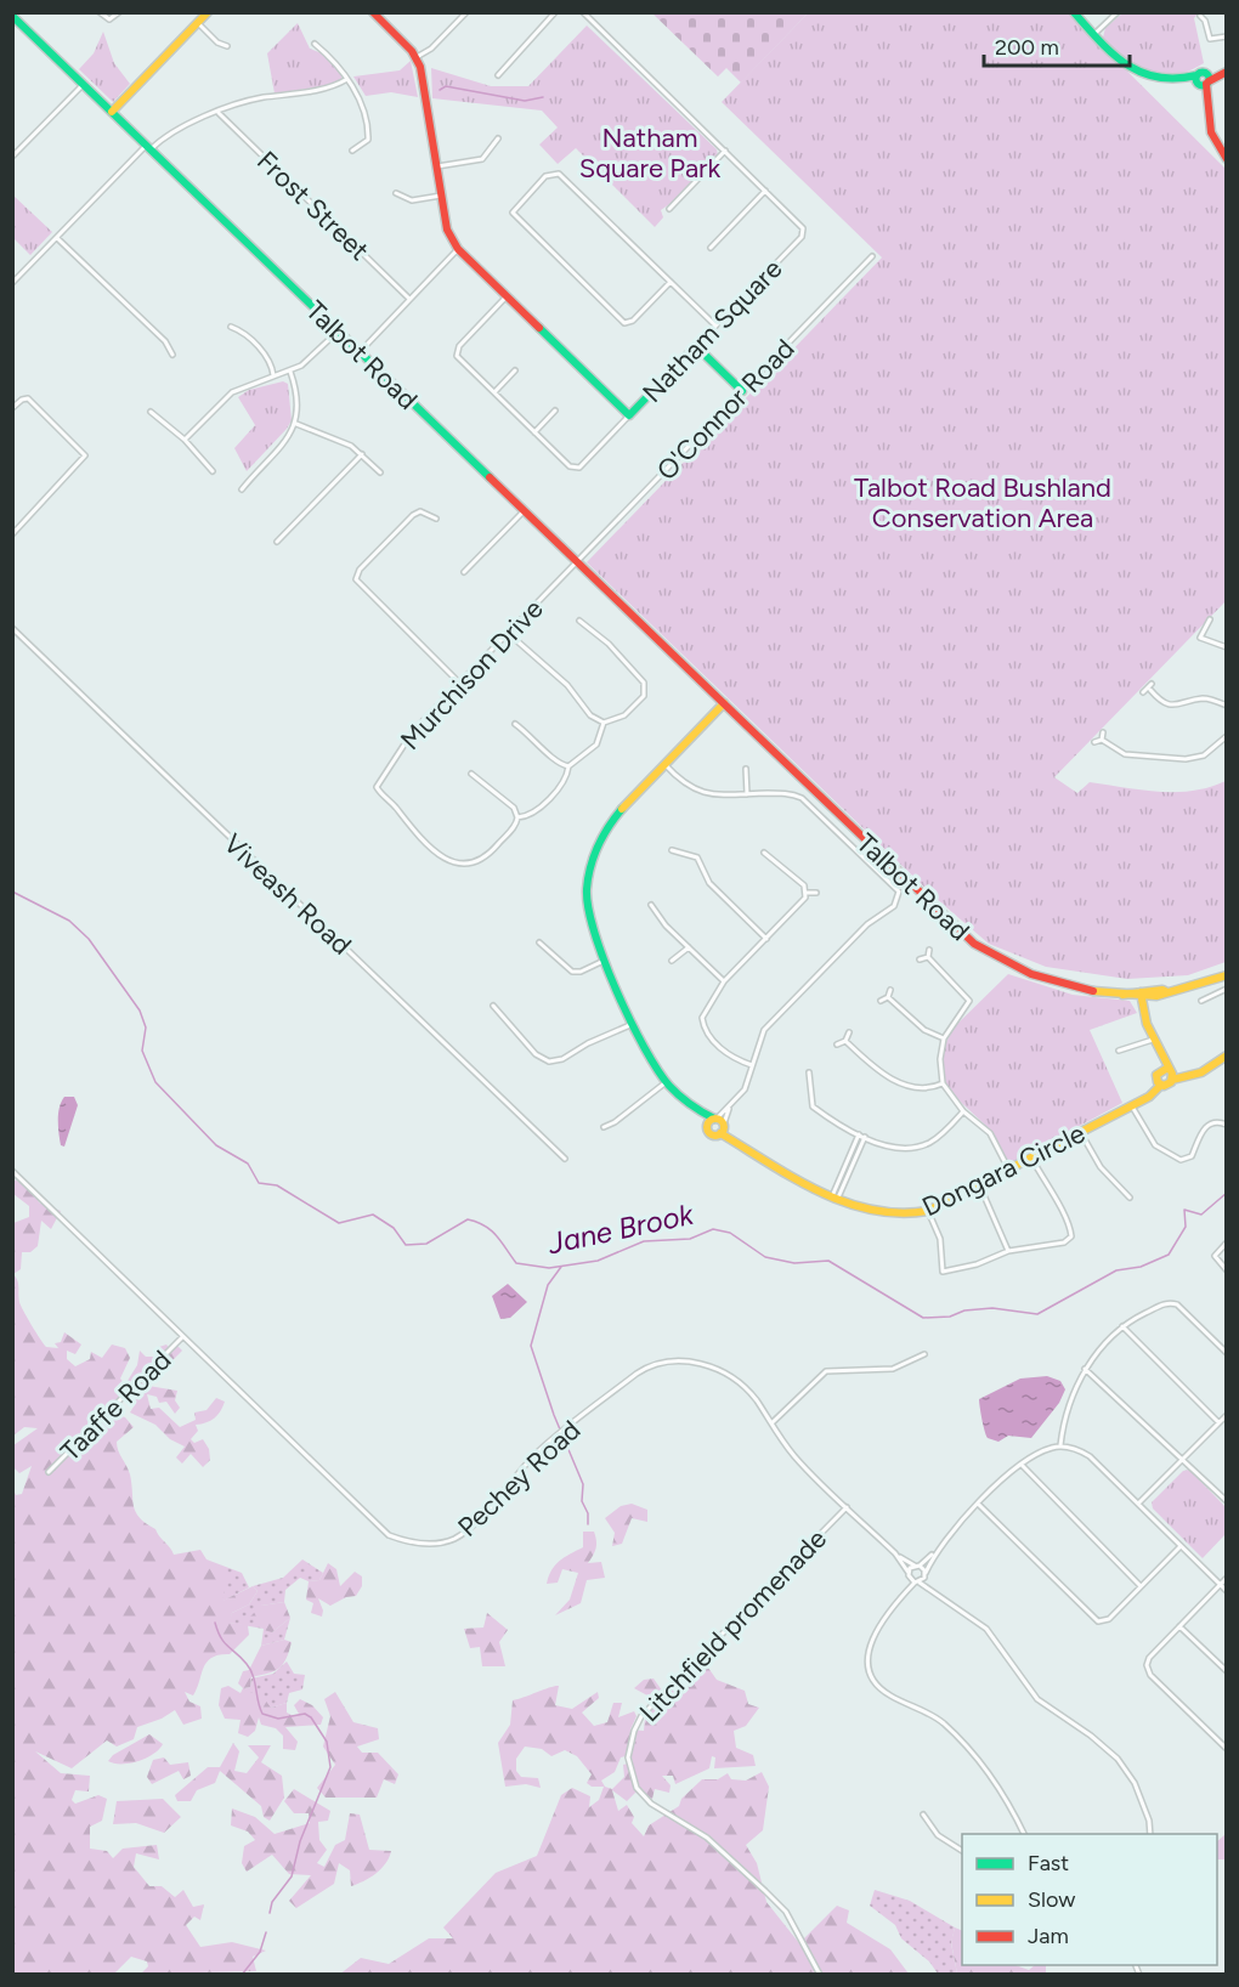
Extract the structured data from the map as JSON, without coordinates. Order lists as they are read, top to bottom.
{
  "streets": {
    "street": [
      "Frost Street",
      "Natham Square",
      "Talbot Road",
      "O'Connor Road",
      "Murchison Drive",
      "Viveash Road",
      "Dongara Circle",
      "Taaffe Road",
      "Pechey Road",
      "Litchfield promenade"
    ]
  },
  "crossings": [
    ["Talbot Road", "O'Connor Road"],
    ["Talbot Road", "Murchison Drive"],
    ["Talbot Road", "Dongara Circle"],
    ["O'Connor Road", "Murchison Drive"],
    ["Taaffe Road", "Pechey Road"],
    ["Pechey Road", "Litchfield promenade"]
  ],
  "water": ["Jane Brook"],
  "parks": ["Natham Square Park", "Talbot Road Bushland Conservation Area"],
  "legend": ["Fast", "Slow", "Jam"],
  "scale_bar": "200 m"
}
